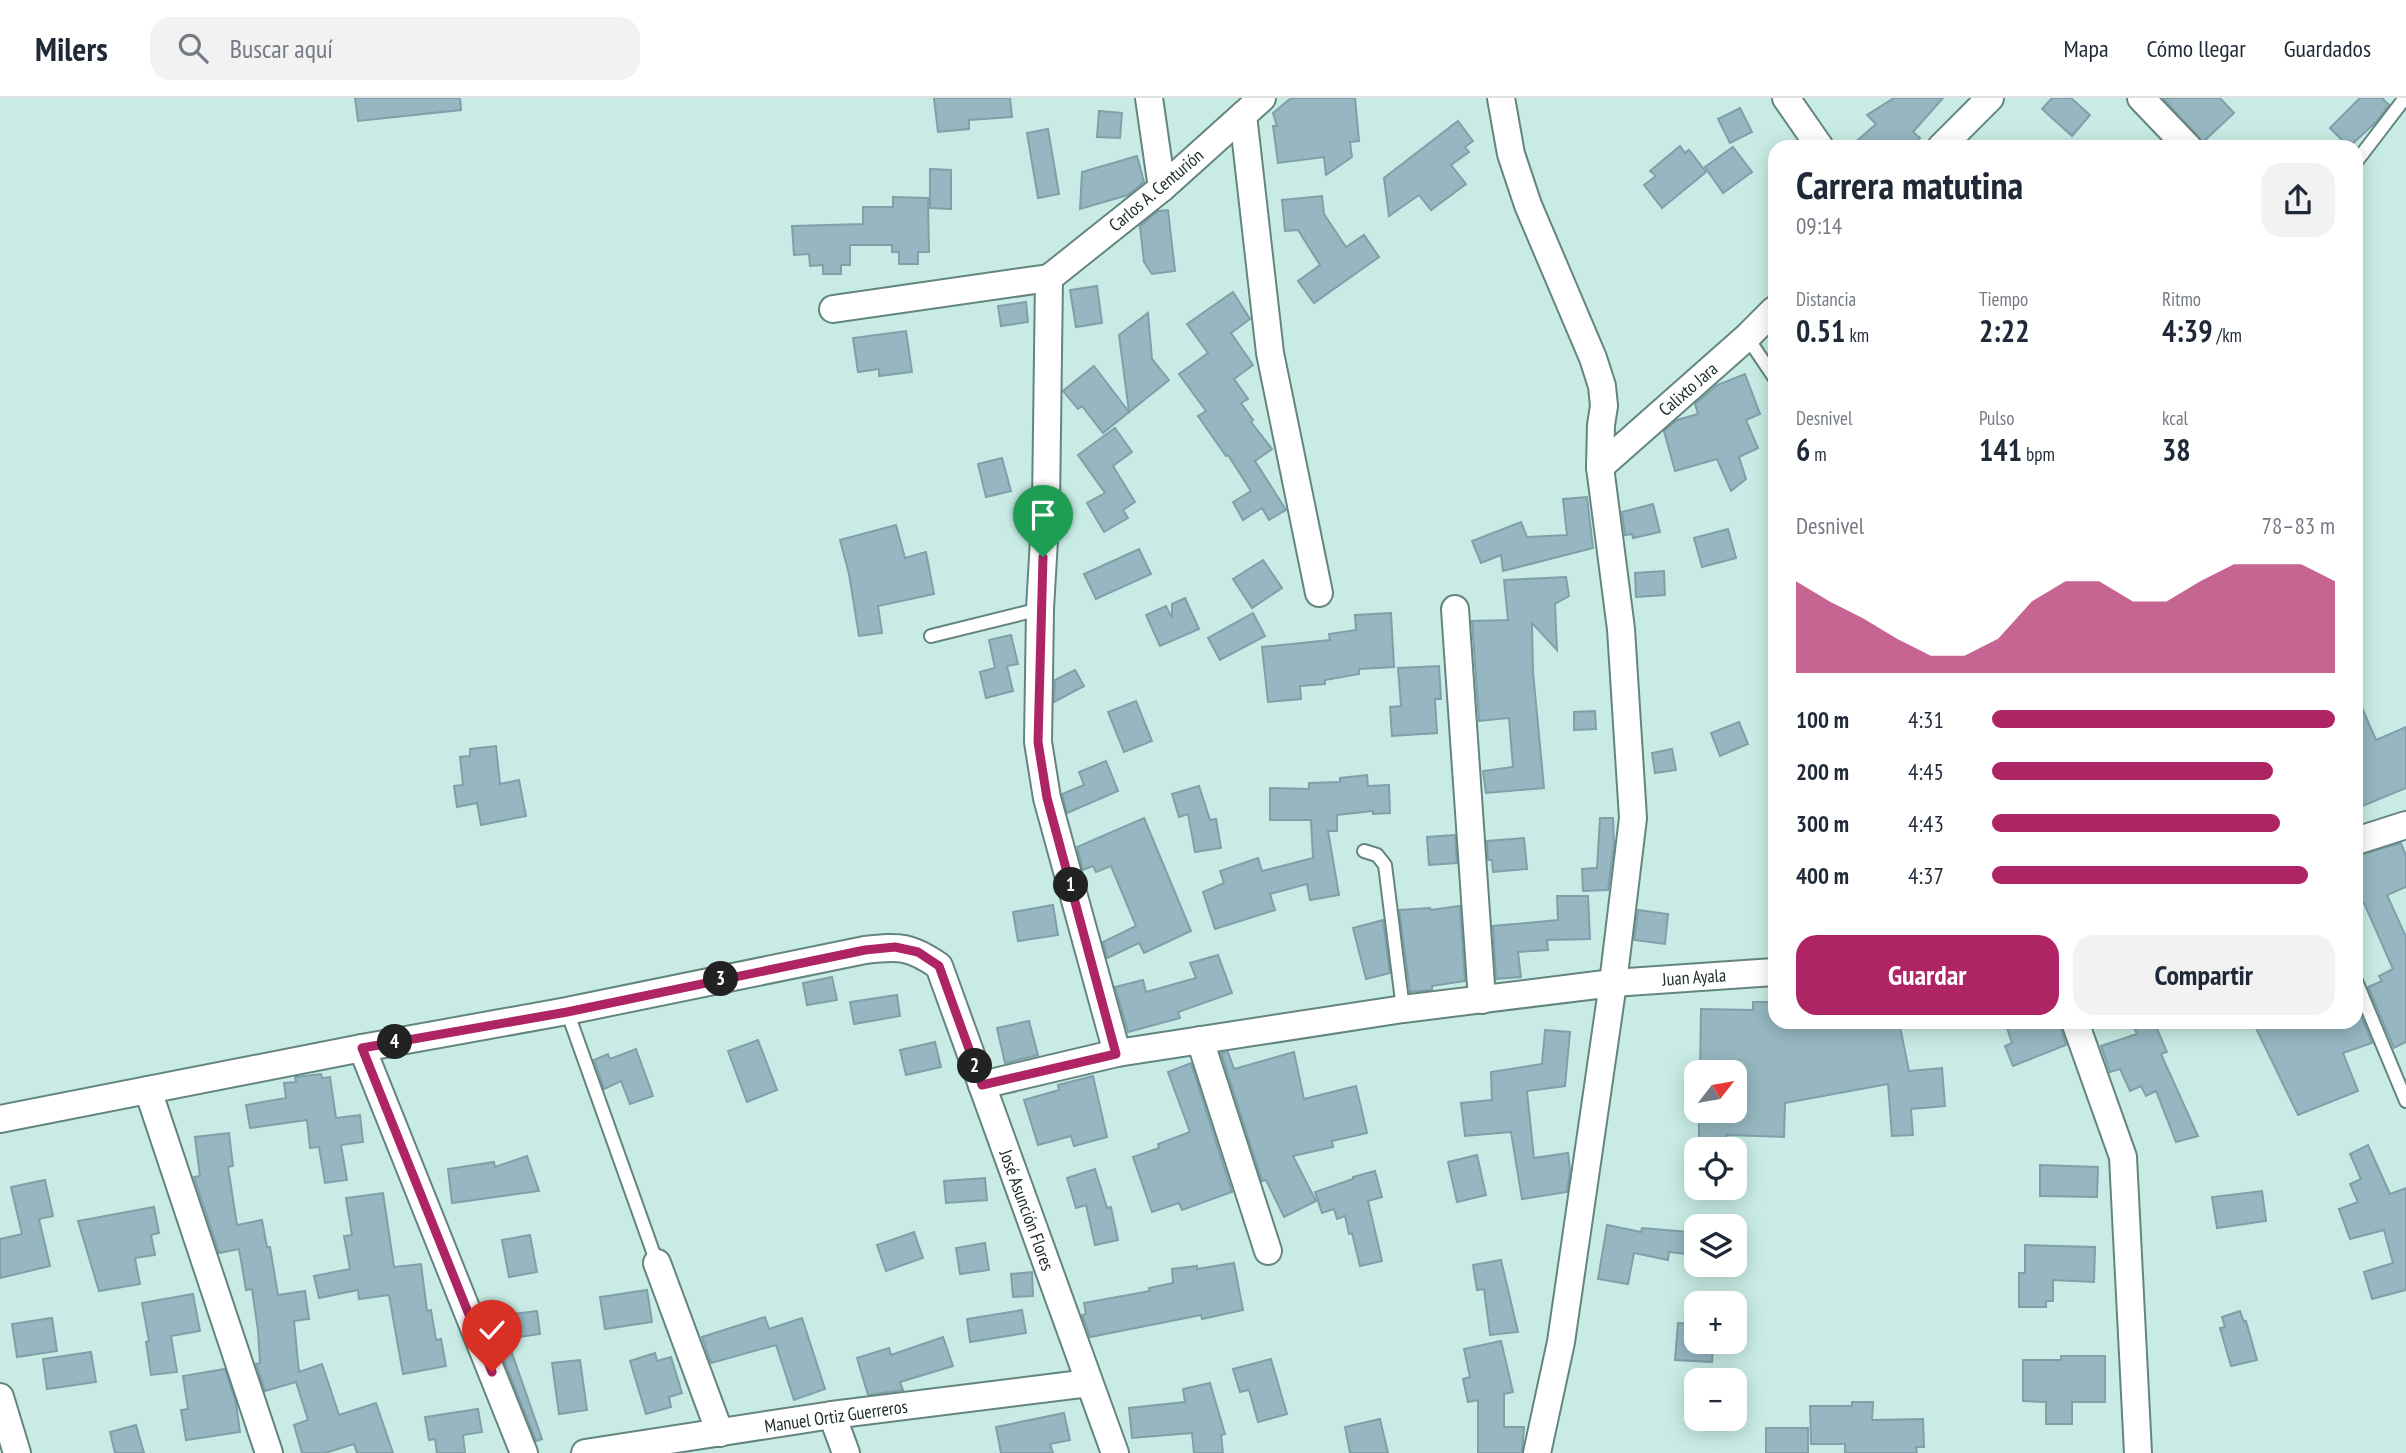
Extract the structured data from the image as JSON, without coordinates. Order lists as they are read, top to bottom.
{
  "streets": {
    "street": [
      "Carlos A. Centurión",
      "Calixto Jara",
      "Juan Ayala",
      "José Asunción Flores",
      "Manuel Ortiz Guerreros"
    ]
  },
  "crossings": [
    ["Juan Ayala", "José Asunción Flores"],
    ["José Asunción Flores", "Manuel Ortiz Guerreros"]
  ],
  "north": "top right",
  "page": {
    "header": "Milers",
    "search": "Buscar aquí",
    "nav": ["Mapa", "Cómo llegar", "Guardados"],
    "heading": ["Carrera matutina", "09:14"],
    "stats": [
      ["Distancia", "0.51 km"],
      ["Tiempo", "2:22"],
      ["Ritmo", "4:39 /km"],
      ["Desnivel", "6 m"],
      ["Pulso", "141 bpm"],
      ["kcal", "38"]
    ],
    "chart": ["Desnivel", "78–83 m"],
    "list": [
      {
        "name": "100 m",
        "note": "4:31"
      },
      {
        "name": "200 m",
        "note": "4:45"
      },
      {
        "name": "300 m",
        "note": "4:43"
      },
      {
        "name": "400 m",
        "note": "4:37"
      }
    ],
    "pins": [
      "1",
      "3",
      "4",
      "2"
    ],
    "buttons": ["Guardar", "Compartir"],
    "map_buttons": ["+", "−"]
  }
}
